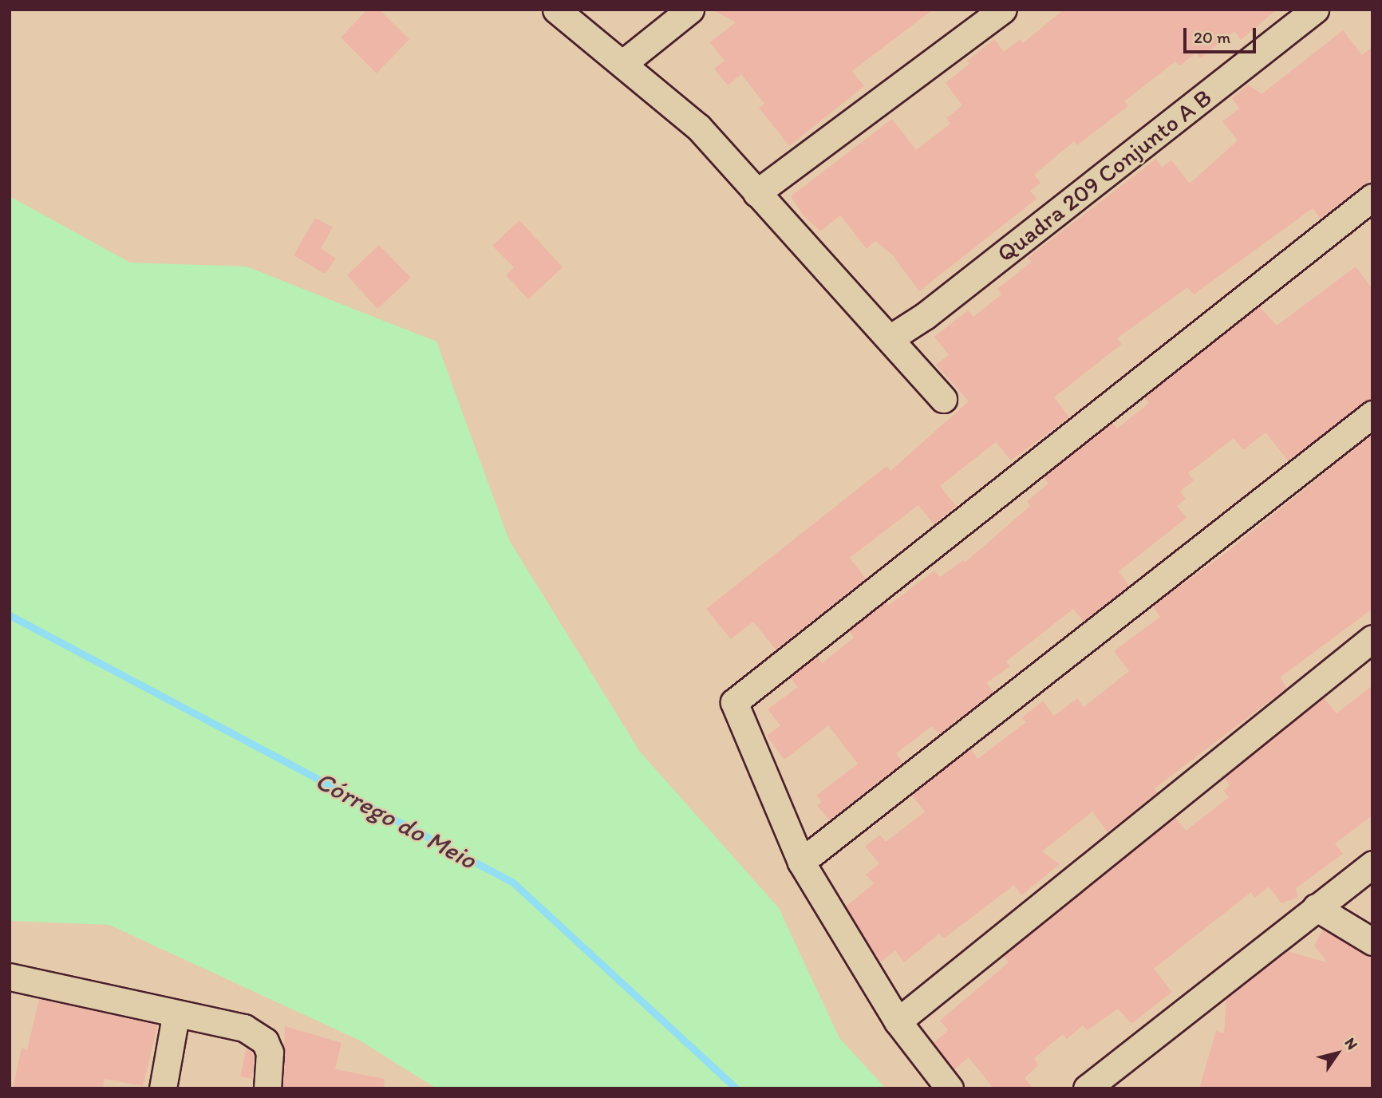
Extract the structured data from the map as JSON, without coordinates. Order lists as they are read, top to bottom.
{
  "streets": {
    "street": ["Quadra 209 Conjunto A B"]
  },
  "water": ["Córrego do Meio"],
  "scale_bar": "20 m",
  "north": "top right"
}
